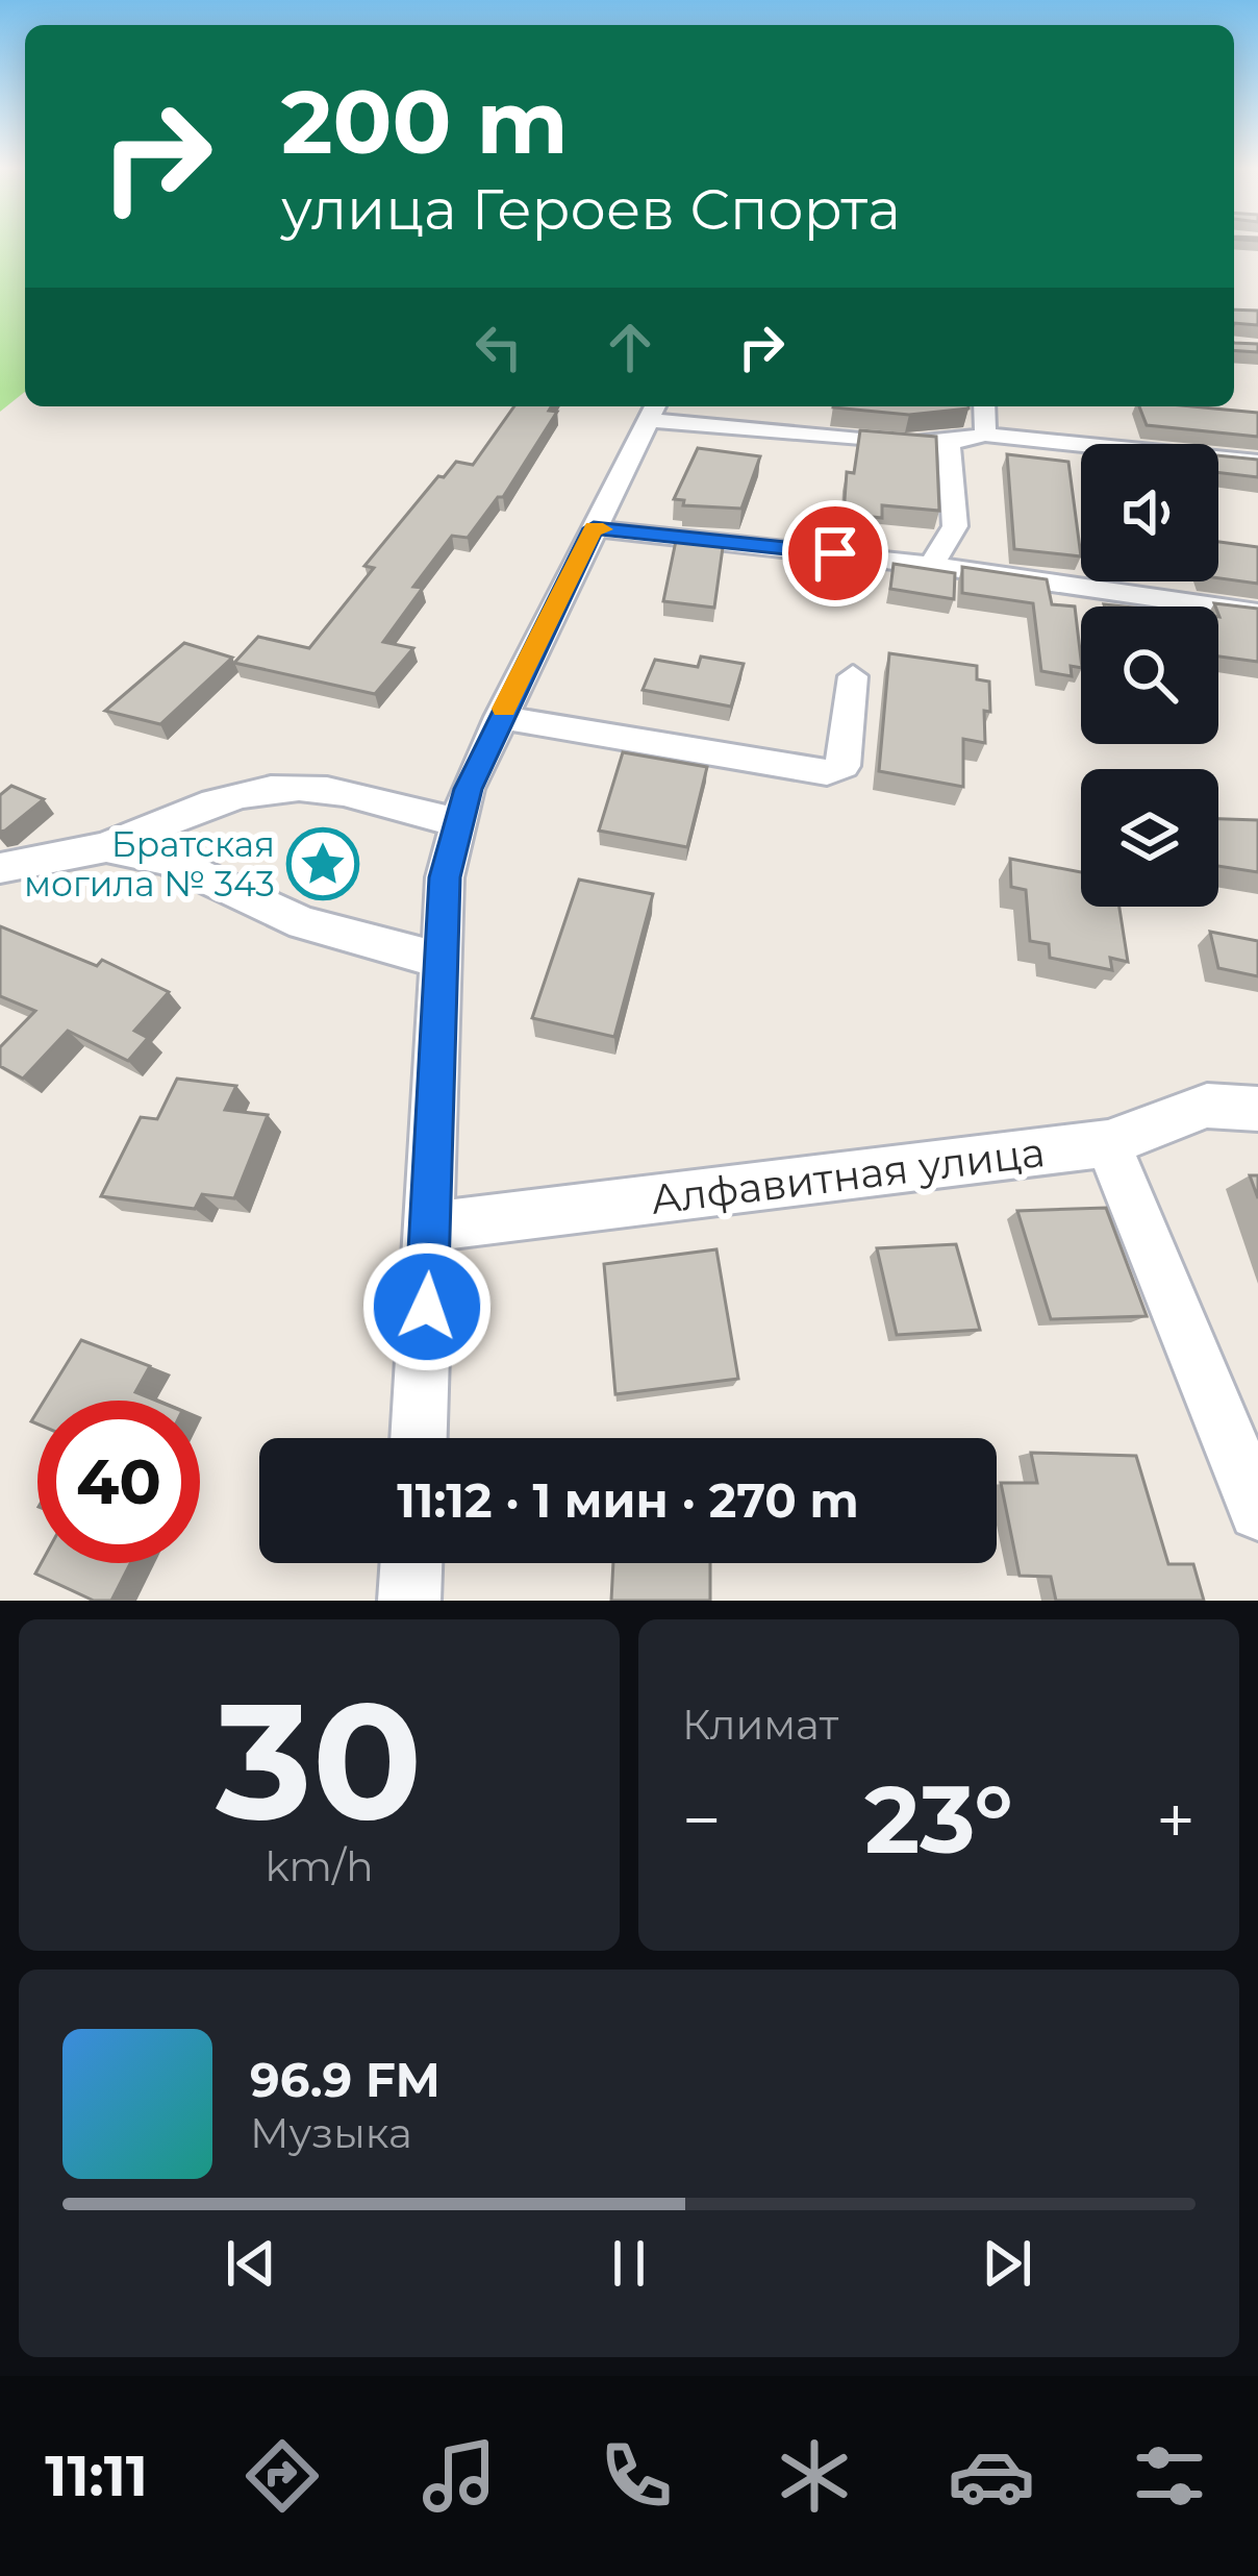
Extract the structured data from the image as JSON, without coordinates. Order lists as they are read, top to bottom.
{
  "streets": {
    "street": ["Алфавитная улица"]
  },
  "places": {
    "place": ["Братская могила № 343"]
  },
  "page": {
    "turn": ["200 m", "улица Героев Спорта"],
    "limit": "40",
    "trip": "11:12 · 1 мин · 270 m",
    "tile": [
      ["30", "km/h"],
      "Климат"
    ],
    "heat": ["−", "23°", "+"],
    "song": ["96.9 FM", "Музыка"],
    "tabs": "11:11"
  }
}
